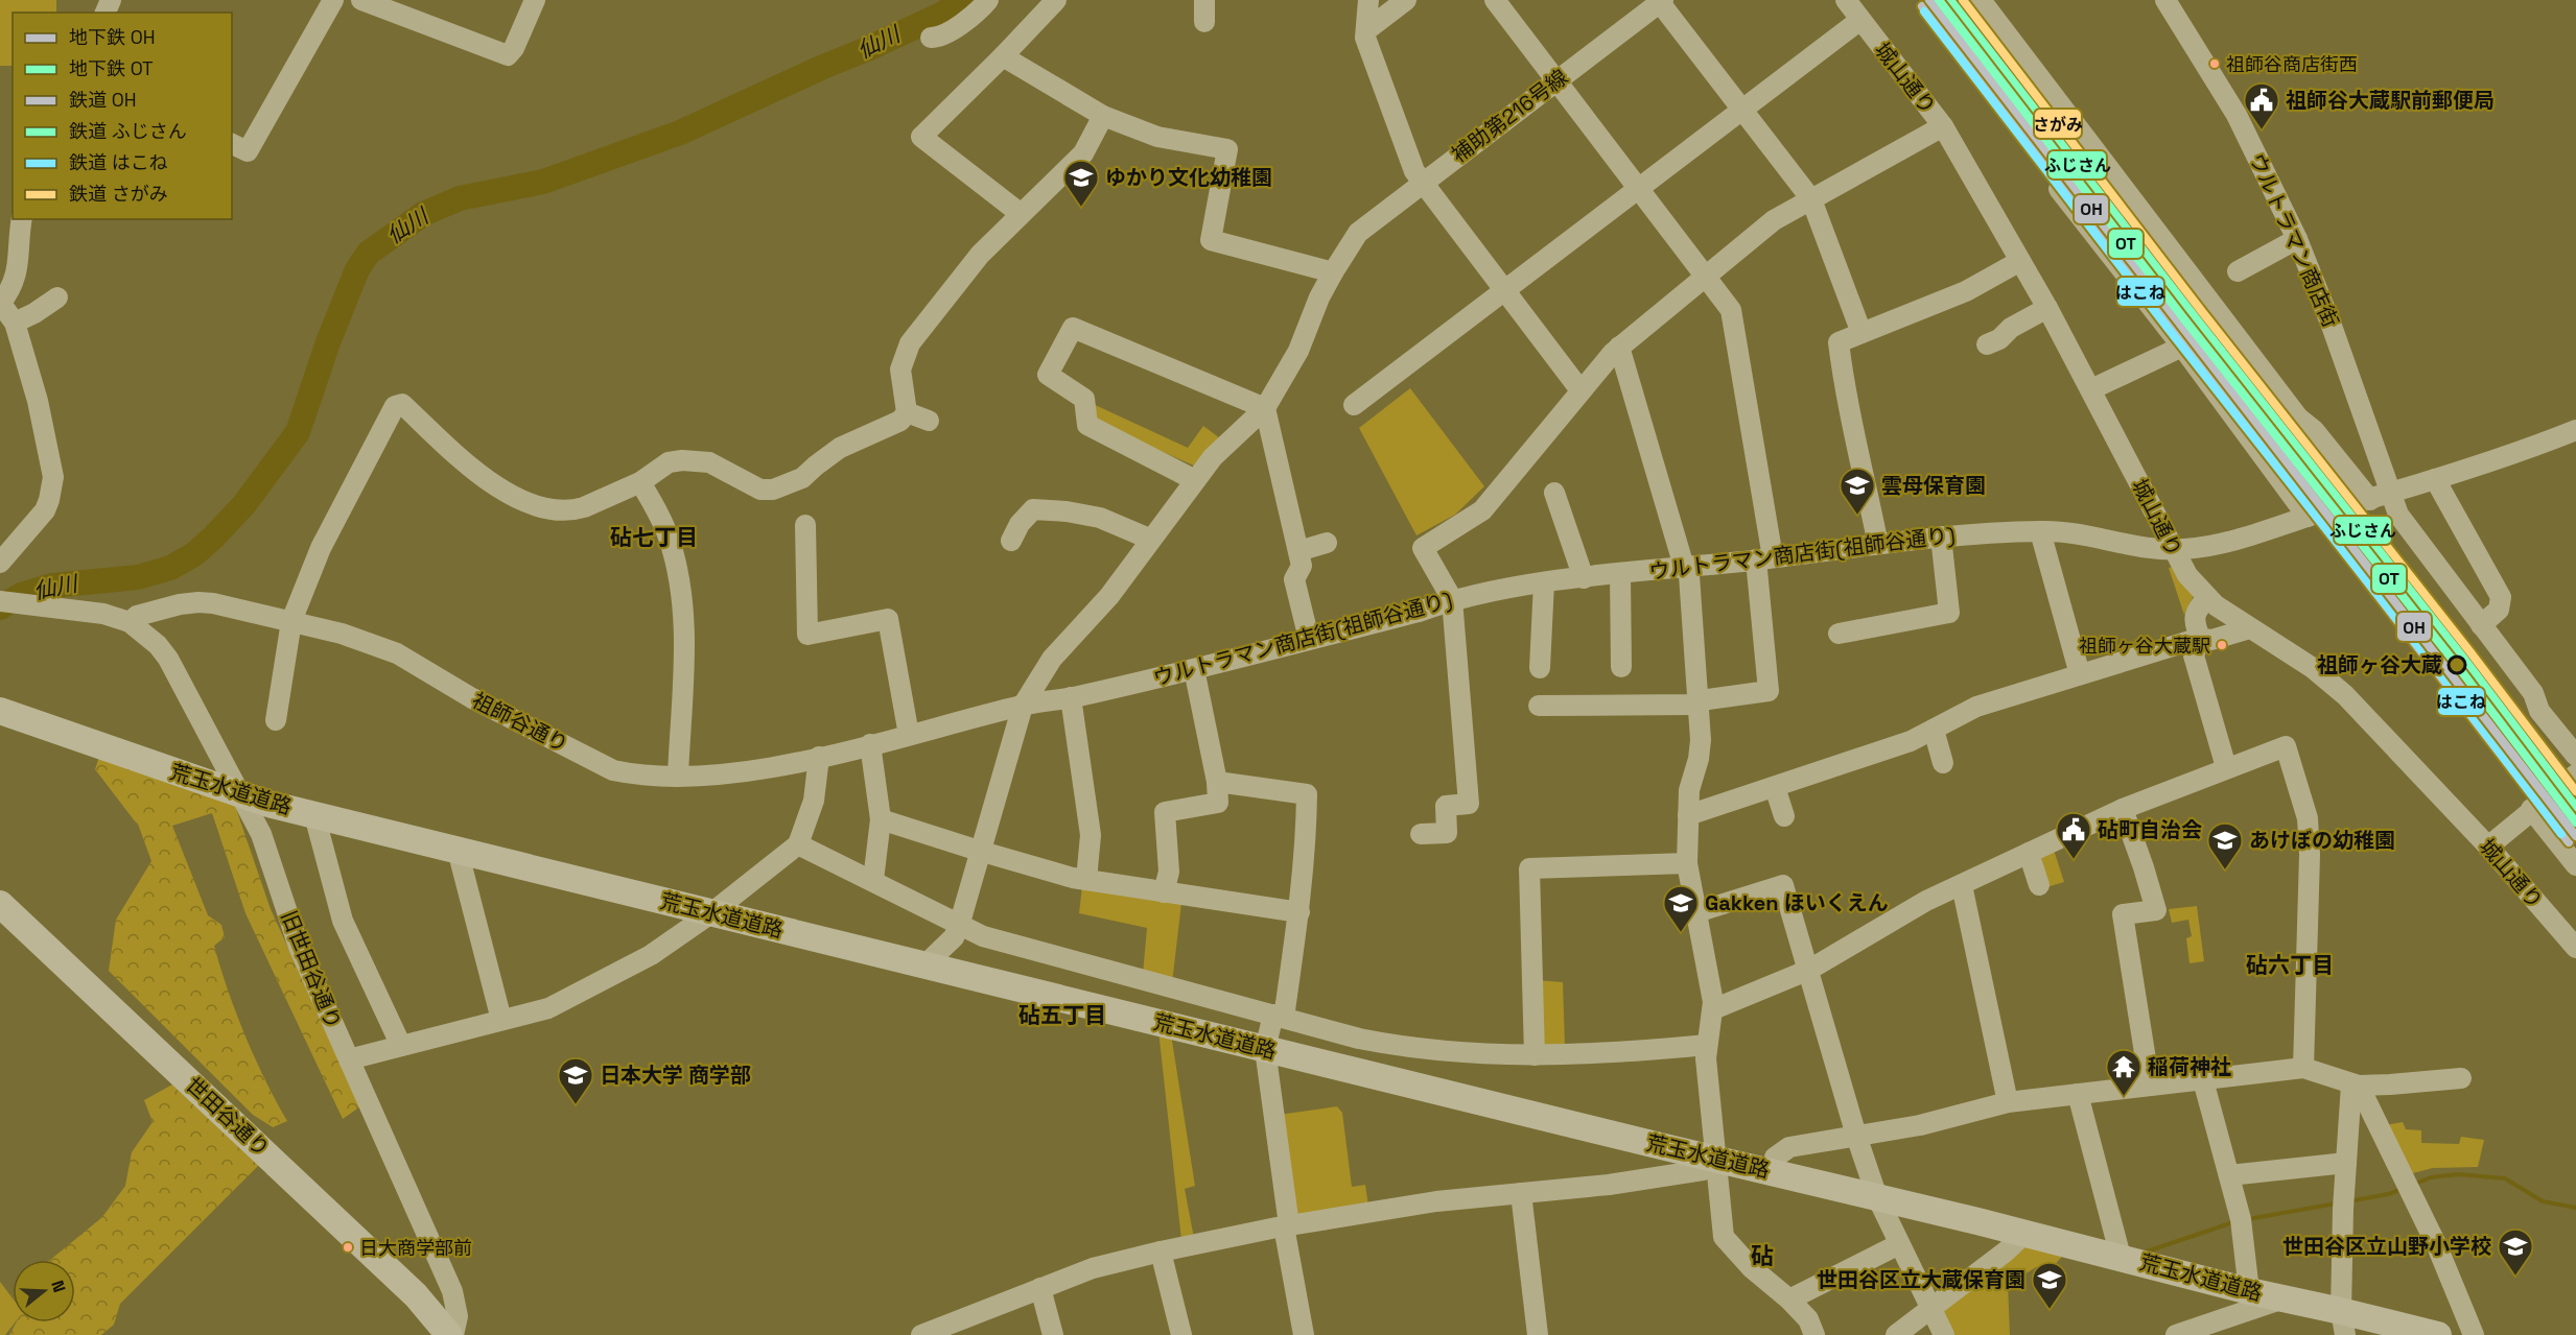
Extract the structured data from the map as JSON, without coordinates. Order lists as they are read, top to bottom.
{
  "streets": {
    "main road": ["荒玉水道道路", "世田谷通り"],
    "street": [
      "城山通り",
      "補助第216号線",
      "ウルトラマン商店街",
      "ウルトラマン商店街(祖師谷通り)",
      "祖師谷通り",
      "旧世田谷通り"
    ]
  },
  "crossings": [
    ["城山通り", "ウルトラマン商店街(祖師谷通り)"],
    ["補助第216号線", "ウルトラマン商店街(祖師谷通り)"],
    ["補助第216号線", "祖師谷通り"],
    ["ウルトラマン商店街", "ウルトラマン商店街(祖師谷通り)"],
    ["ウルトラマン商店街(祖師谷通り)", "祖師谷通り"],
    ["祖師谷通り", "旧世田谷通り"],
    ["荒玉水道道路", "旧世田谷通り"],
    ["旧世田谷通り", "世田谷通り"]
  ],
  "districts": [
    "砧七丁目",
    "砧六丁目",
    "砧五丁目",
    "砧"
  ],
  "water": ["仙川"],
  "places": {
    "other": [
      "祖師谷商店街西",
      "祖師ヶ谷大蔵駅",
      "祖師ヶ谷大蔵",
      "日大商学部前"
    ],
    "public building": ["祖師谷大蔵駅前郵便局", "砧町自治会"],
    "school or university": [
      "ゆかり文化幼稚園",
      "雲母保育園",
      "あけぼの幼稚園",
      "Gakken ほいくえん",
      "日本大学 商学部",
      "世田谷区立山野小学校",
      "世田谷区立大蔵保育園"
    ],
    "temple": ["稲荷神社"]
  },
  "lines": [
    "metro line OH",
    "metro line OT",
    "rail line ふじさん",
    "rail line さがみ",
    "rail line OH",
    "rail line はこね"
  ],
  "legend": [
    "地下鉄 OH",
    "地下鉄 OT",
    "鉄道 OH",
    "鉄道 ふじさん",
    "鉄道 はこね",
    "鉄道 さがみ"
  ],
  "north": "right"
}
